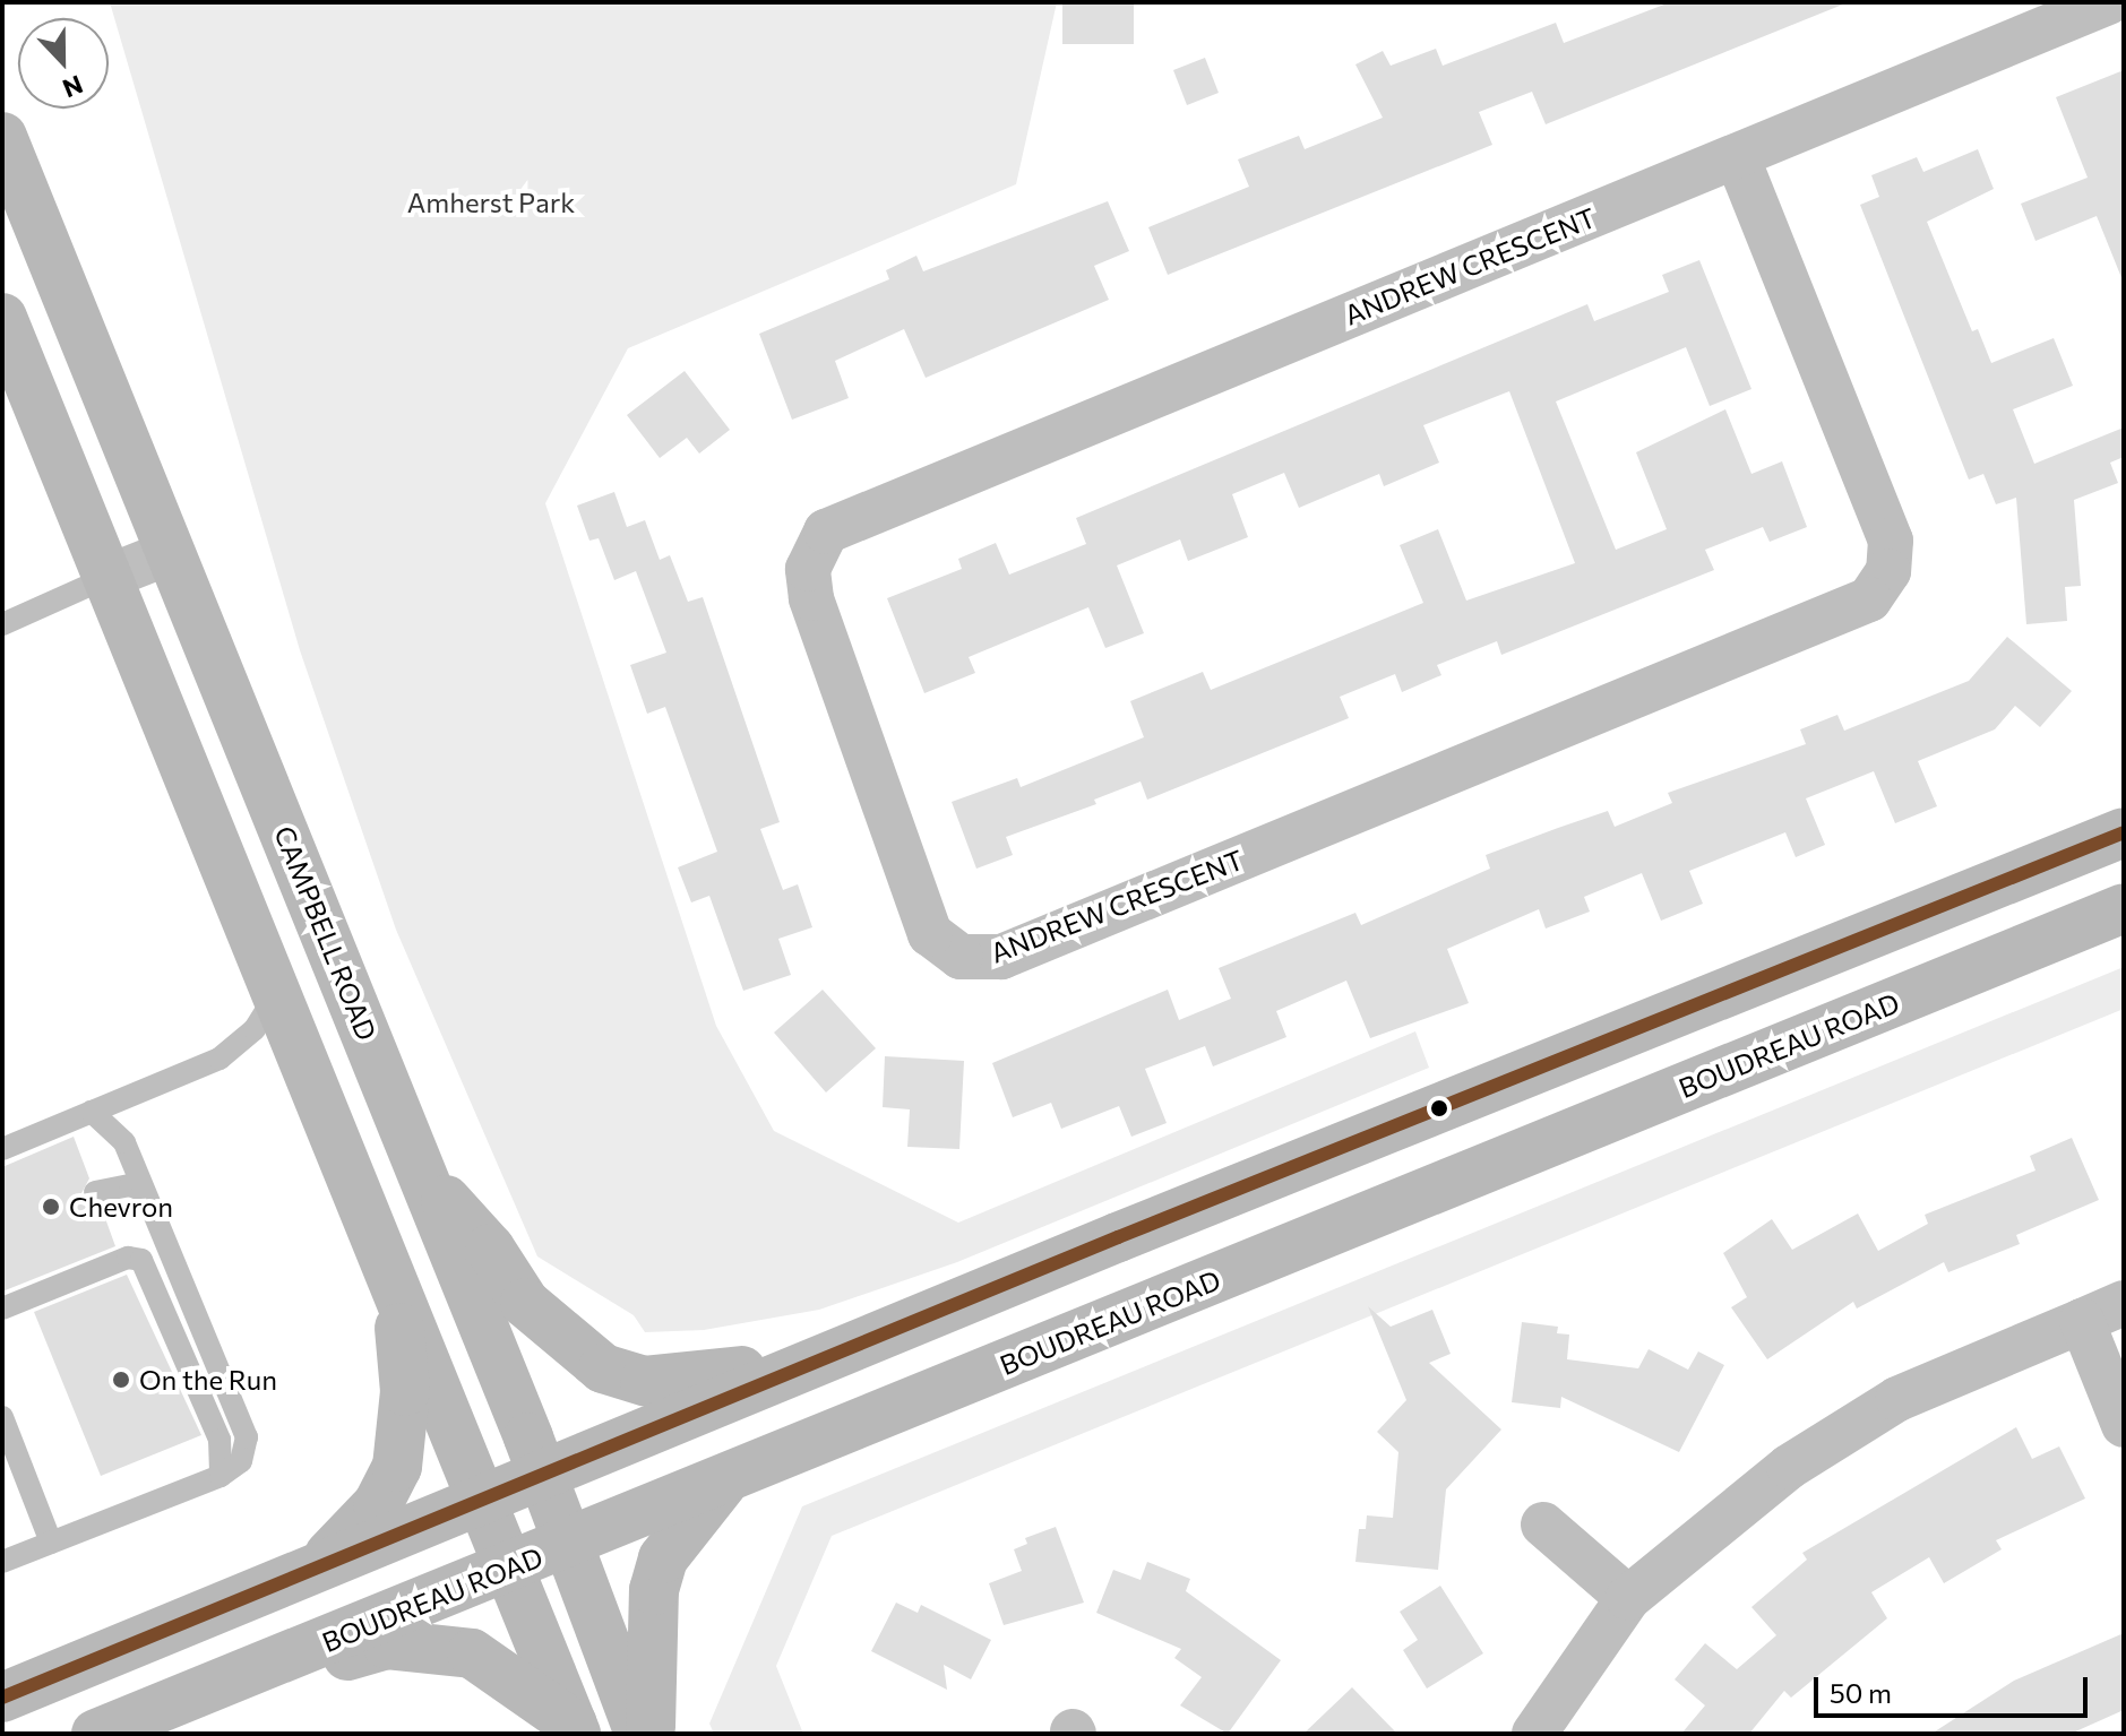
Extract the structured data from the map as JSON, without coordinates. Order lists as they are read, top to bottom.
{
  "streets": {
    "main road": ["CAMPBELL ROAD", "BOUDREAU ROAD"],
    "street": ["ANDREW CRESCENT"]
  },
  "crossings": [
    ["CAMPBELL ROAD", "BOUDREAU ROAD"]
  ],
  "parks": ["Amherst Park"],
  "places": ["Chevron", "On the Run"],
  "scale_bar": "50 m",
  "north": "bottom"
}
